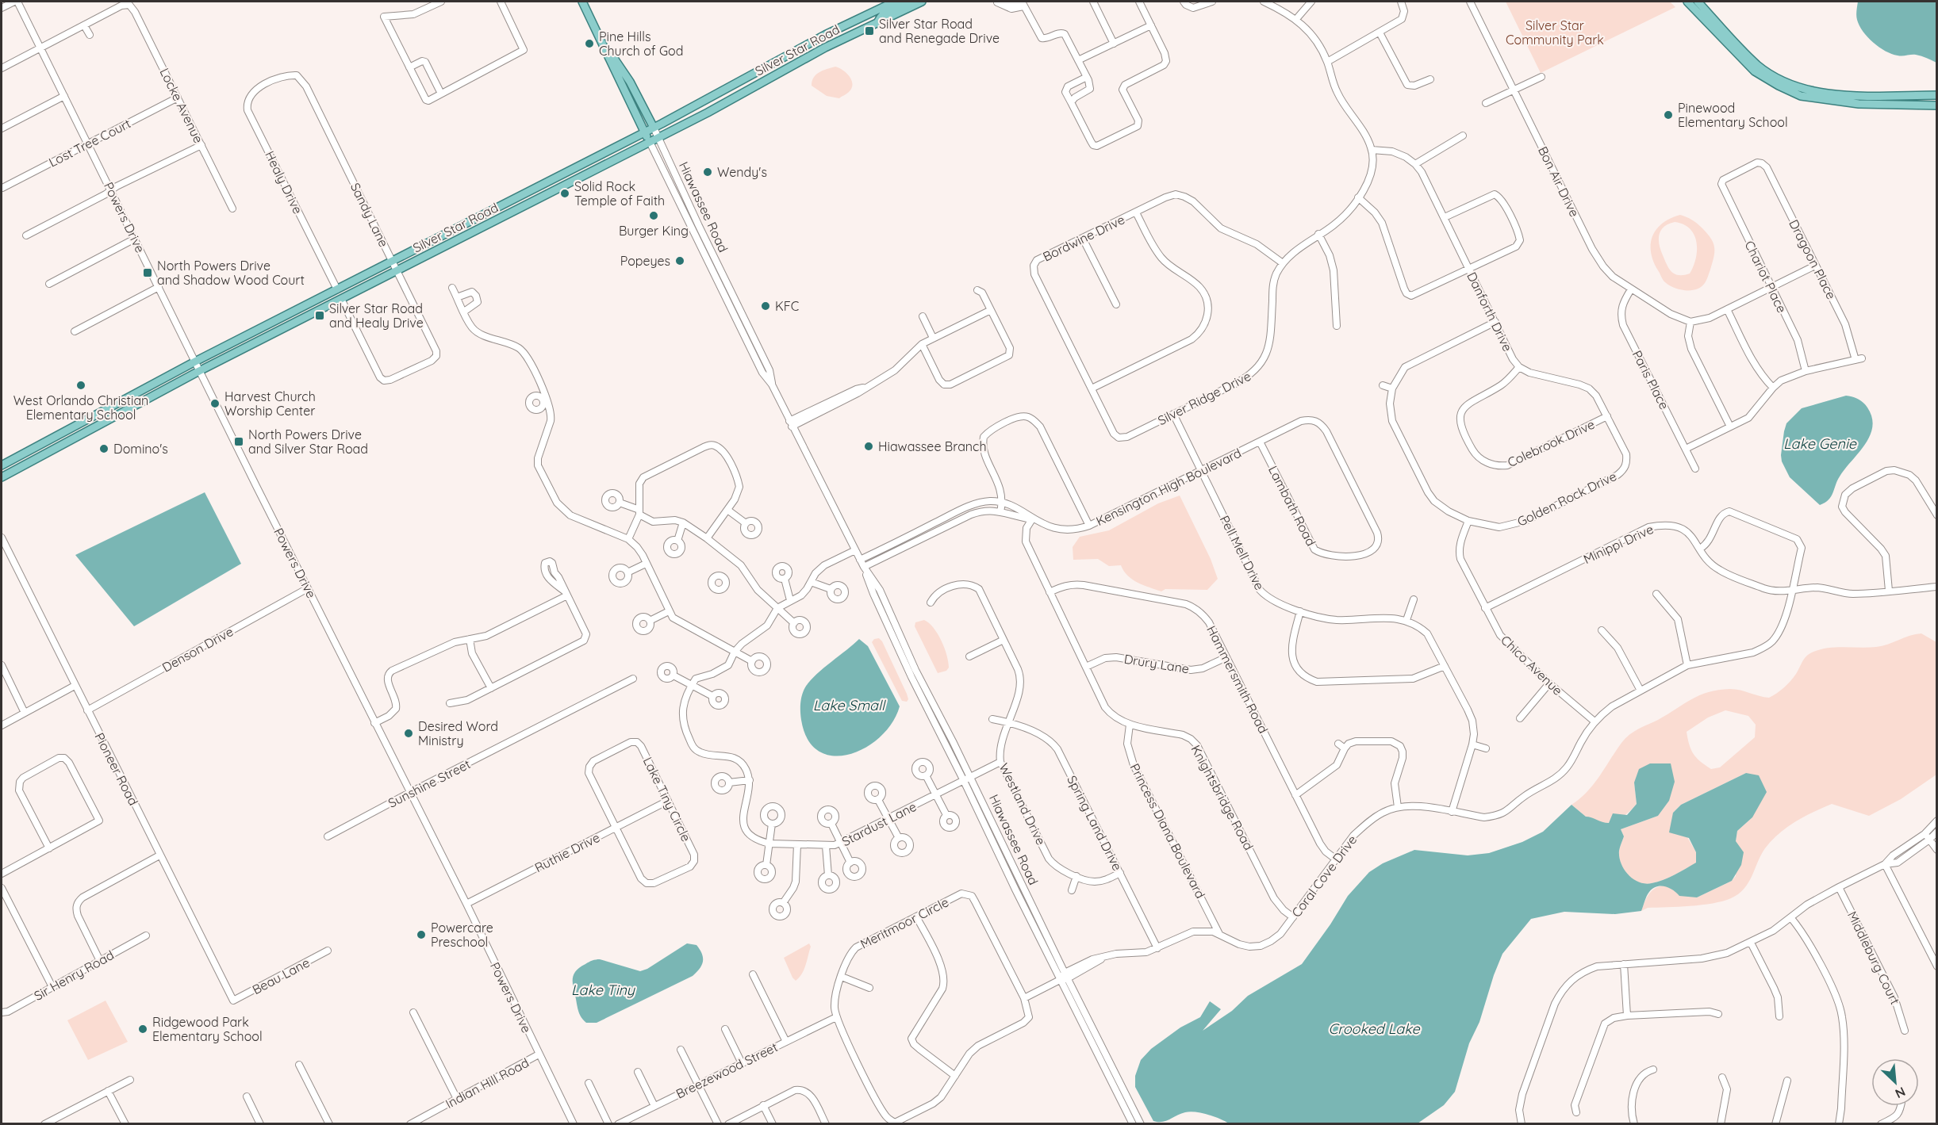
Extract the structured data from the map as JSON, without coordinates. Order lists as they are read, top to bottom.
{
  "streets": {
    "main road": ["Silver Star Road", "Hiawassee Road"],
    "street": [
      "Locke Avenue",
      "Lost Tree Court",
      "Bon Air Drive",
      "Healy Drive",
      "Sandy Lane",
      "Powers Drive",
      "Bordwine Drive",
      "Dragoon Place",
      "Chariot Place",
      "Danforth Drive",
      "Paris Place",
      "Silver Ridge Drive",
      "Colebrook Drive",
      "Kensington High Boulevard",
      "Golden Rock Drive",
      "Lambath Road",
      "Minippi Drive",
      "Pell Mell Drive",
      "Denson Drive",
      "Drury Lane",
      "Chico Avenue",
      "Hammersmith Road",
      "Pioneer Road",
      "Sunshine Street",
      "Knightsbridge Road",
      "Lake Tiny Circle",
      "Westland Drive",
      "Spring Land Drive",
      "Stardust Lane",
      "Princess Diana Boulevard",
      "Ruthie Drive",
      "Coral Cove Drive",
      "Meritmoor Circle",
      "Middleburg Court",
      "Sir Henry Road",
      "Beau Lane",
      "Breezewood Street",
      "Indian Hill Road"
    ]
  },
  "crossings": [
    ["Silver Star Road", "Healy Drive"],
    ["Silver Star Road", "Hiawassee Road"],
    ["Silver Star Road", "Sandy Lane"],
    ["Silver Star Road", "Powers Drive"],
    ["Locke Avenue", "Lost Tree Court"],
    ["Lost Tree Court", "Powers Drive"],
    ["Bon Air Drive", "Paris Place"],
    ["Healy Drive", "Sandy Lane"],
    ["Hiawassee Road", "Kensington High Boulevard"],
    ["Hiawassee Road", "Stardust Lane"],
    ["Hiawassee Road", "Coral Cove Drive"],
    ["Powers Drive", "Denson Drive"],
    ["Powers Drive", "Sunshine Street"],
    ["Powers Drive", "Ruthie Drive"],
    ["Powers Drive", "Indian Hill Road"],
    ["Bordwine Drive", "Silver Ridge Drive"],
    ["Dragoon Place", "Chariot Place"],
    ["Danforth Drive", "Silver Ridge Drive"],
    ["Danforth Drive", "Colebrook Drive"],
    ["Danforth Drive", "Golden Rock Drive"],
    ["Silver Ridge Drive", "Pell Mell Drive"],
    ["Kensington High Boulevard", "Lambath Road"],
    ["Kensington High Boulevard", "Pell Mell Drive"],
    ["Kensington High Boulevard", "Knightsbridge Road"],
    ["Golden Rock Drive", "Chico Avenue"],
    ["Minippi Drive", "Chico Avenue"],
    ["Minippi Drive", "Coral Cove Drive"],
    ["Pell Mell Drive", "Coral Cove Drive"],
    ["Denson Drive", "Pioneer Road"],
    ["Drury Lane", "Hammersmith Road"],
    ["Drury Lane", "Knightsbridge Road"],
    ["Chico Avenue", "Coral Cove Drive"],
    ["Hammersmith Road", "Knightsbridge Road"],
    ["Hammersmith Road", "Coral Cove Drive"],
    ["Pioneer Road", "Beau Lane"],
    ["Knightsbridge Road", "Princess Diana Boulevard"],
    ["Knightsbridge Road", "Coral Cove Drive"],
    ["Lake Tiny Circle", "Ruthie Drive"],
    ["Westland Drive", "Spring Land Drive"],
    ["Westland Drive", "Stardust Lane"],
    ["Spring Land Drive", "Coral Cove Drive"],
    ["Princess Diana Boulevard", "Coral Cove Drive"],
    ["Coral Cove Drive", "Meritmoor Circle"],
    ["Meritmoor Circle", "Breezewood Street"]
  ],
  "water": [
    "Lake Genie",
    "Lake Small",
    "Lake Tiny",
    "Crooked Lake"
  ],
  "parks": ["Silver Star Community Park"],
  "places": {
    "transit": [
      "Silver Star Road and Renegade Drive",
      "North Powers Drive and Shadow Wood Court",
      "Silver Star Road and Healy Drive",
      "North Powers Drive and Silver Star Road"
    ],
    "other": [
      "Pine Hills Church of God",
      "Pinewood Elementary School",
      "Wendy's",
      "Solid Rock Temple of Faith",
      "Burger King",
      "Popeyes",
      "KFC",
      "West Orlando Christian Elementary School",
      "Harvest Church Worship Center",
      "Hiawassee Branch",
      "Domino's",
      "Desired Word Ministry",
      "Powercare Preschool",
      "Ridgewood Park Elementary School"
    ]
  },
  "north": "bottom right"
}
